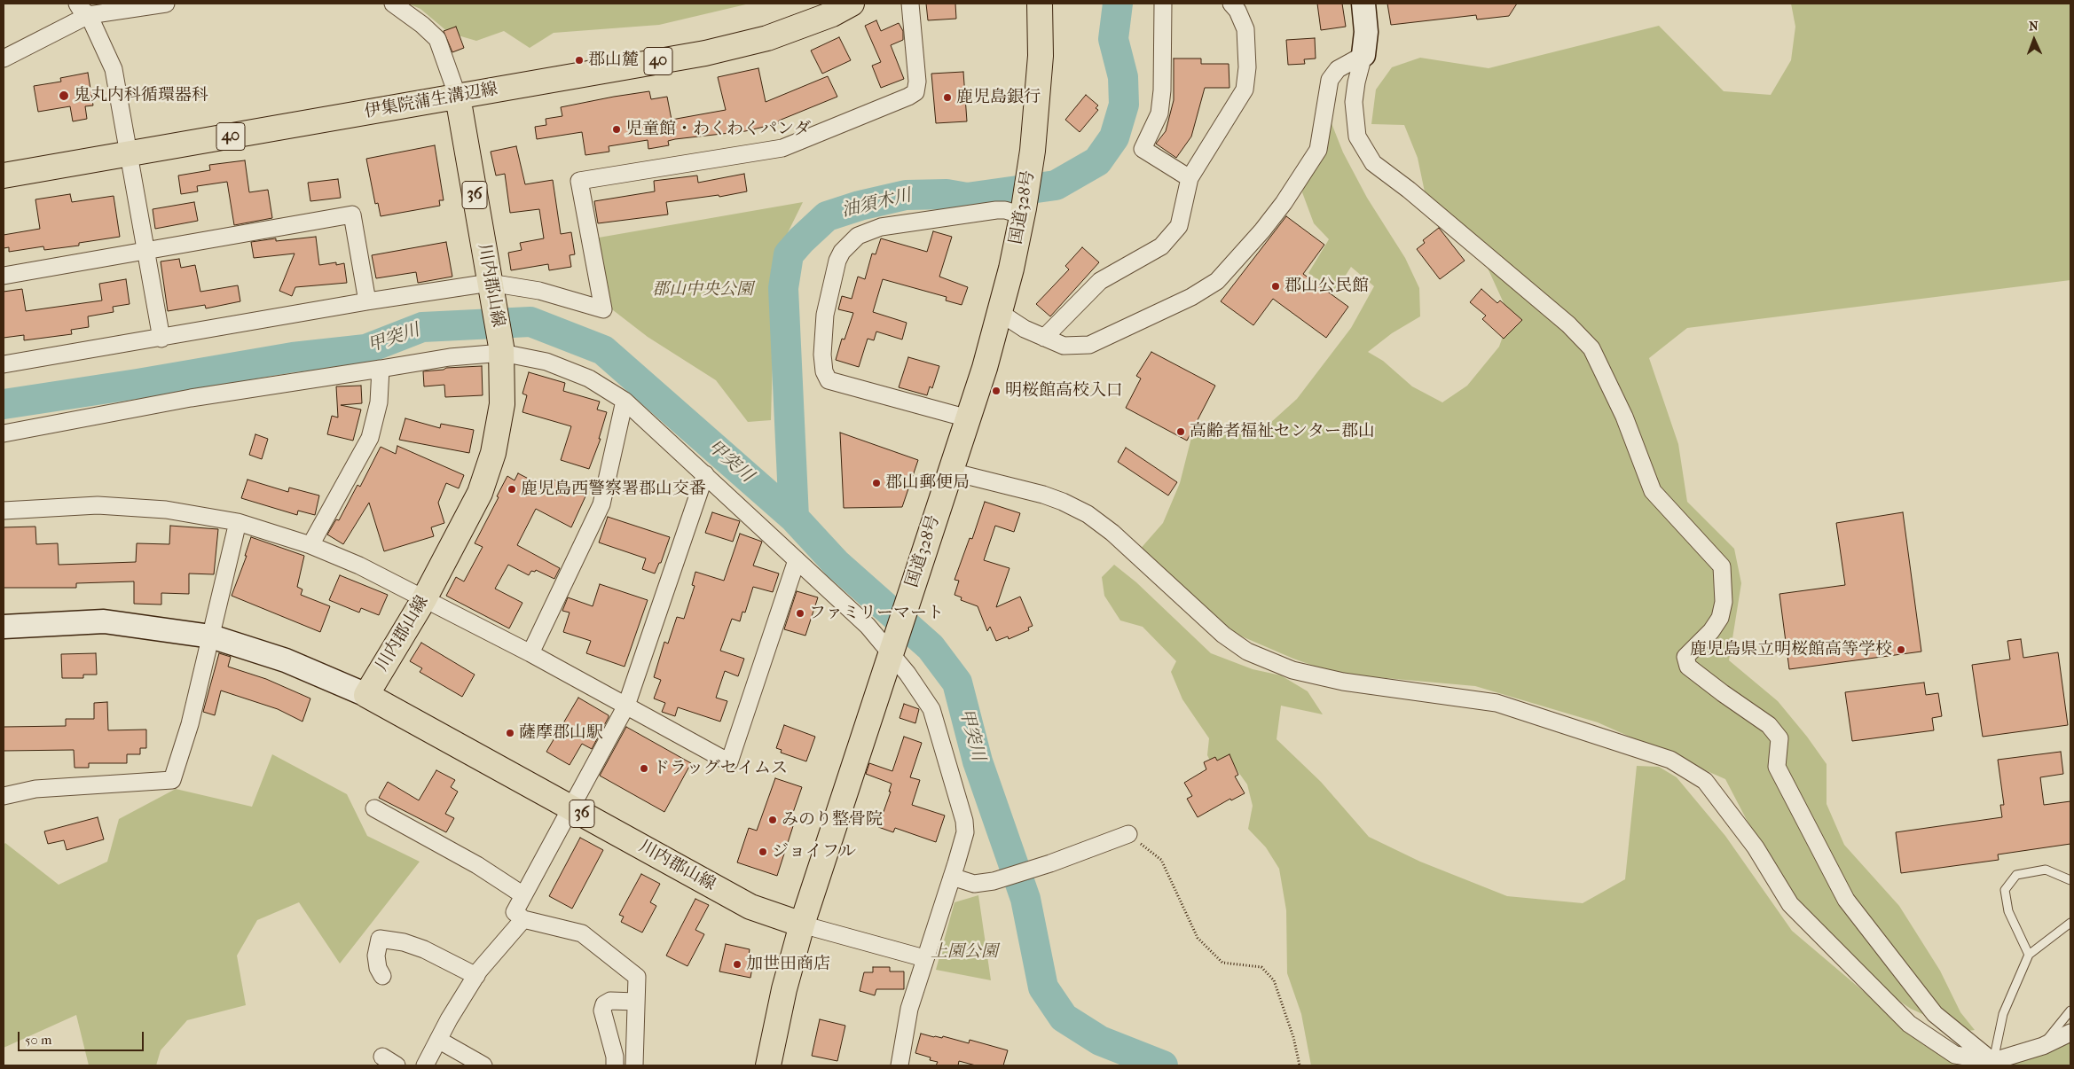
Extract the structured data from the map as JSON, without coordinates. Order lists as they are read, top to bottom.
{
  "streets": {
    "main road": [
      "40",
      "伊集院蒲生溝辺線",
      "36",
      "国道328号",
      "川内郡山線"
    ]
  },
  "crossings": [
    ["伊集院蒲生溝辺線", "川内郡山線"],
    ["国道328号", "川内郡山線"]
  ],
  "water": ["油須木川", "甲突川"],
  "parks": ["郡山中央公園", "上園公園"],
  "places": [
    "郡山麓",
    "鬼丸内科循環器科",
    "鹿児島銀行",
    "児童館・わくわくパンダ",
    "郡山公民館",
    "明桜館高校入口",
    "高齢者福祉センター郡山",
    "郡山郵便局",
    "鹿児島西警察署郡山交番",
    "ファミリーマート",
    "鹿児島県立明桜館高等学校",
    "薩摩郡山駅",
    "ドラッグセイムス",
    "みのり整骨院",
    "ジョイフル",
    "加世田商店"
  ],
  "scale_bar": "50 m",
  "north": "top"
}
